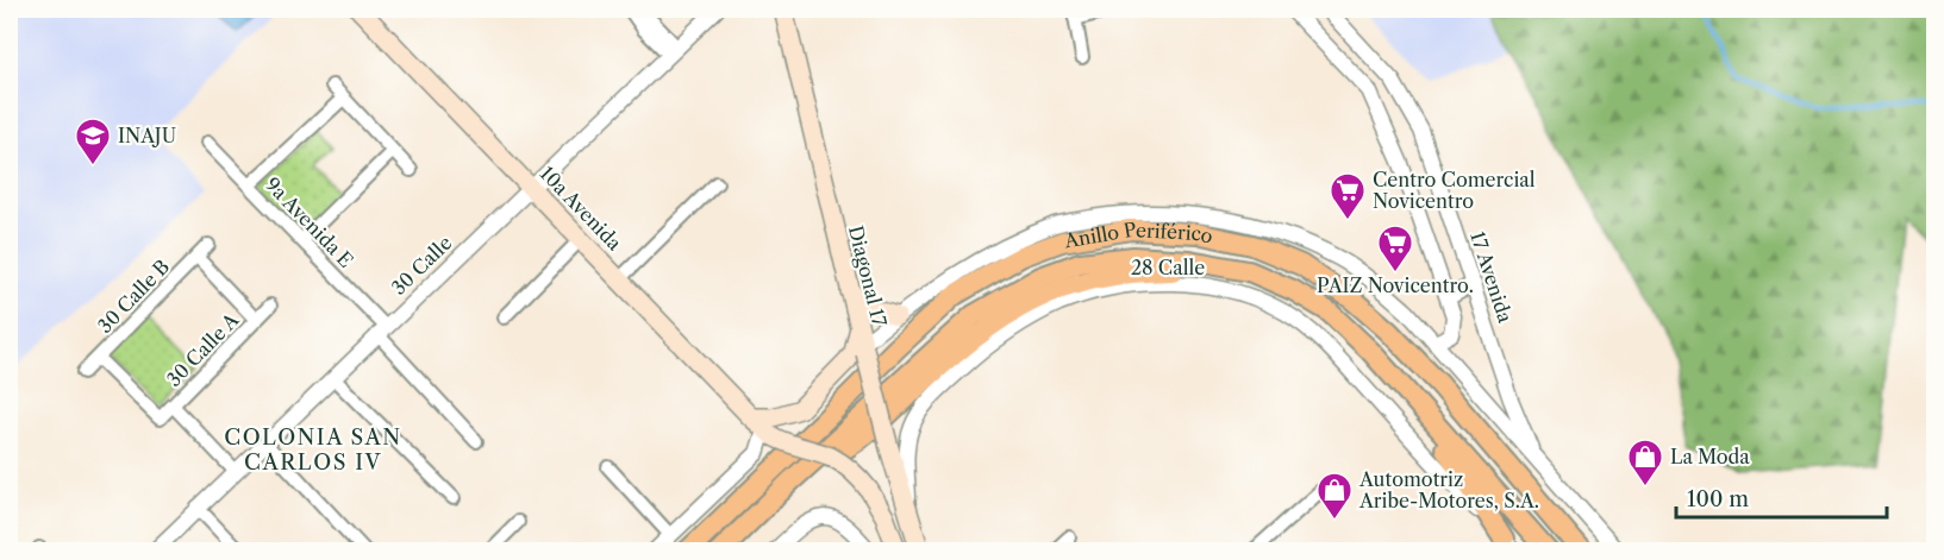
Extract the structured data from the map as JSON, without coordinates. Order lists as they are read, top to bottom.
{
  "streets": {
    "highway": ["Anillo Periférico"],
    "main road": ["10a Avenida", "Diagonal 17"],
    "street": [
      "9a Avenida E",
      "30 Calle",
      "28 Calle",
      "17 Avenida",
      "30 Calle B",
      "30 Calle A"
    ]
  },
  "crossings": [
    ["10a Avenida", "30 Calle"],
    ["9a Avenida E", "30 Calle"],
    ["Anillo Periférico", "Diagonal 17"],
    ["Anillo Periférico", "17 Avenida"],
    ["28 Calle", "Diagonal 17"],
    ["30 Calle B", "30 Calle A"]
  ],
  "districts": ["COLONIA SAN CARLOS IV"],
  "places": {
    "school or university": ["INAJU"],
    "supermarket": ["Centro Comercial Novicentro", "PAIZ Novicentro."],
    "shop": ["La Moda", "Automotriz Aribe-Motores, S.A."]
  },
  "scale_bar": "100 m"
}
